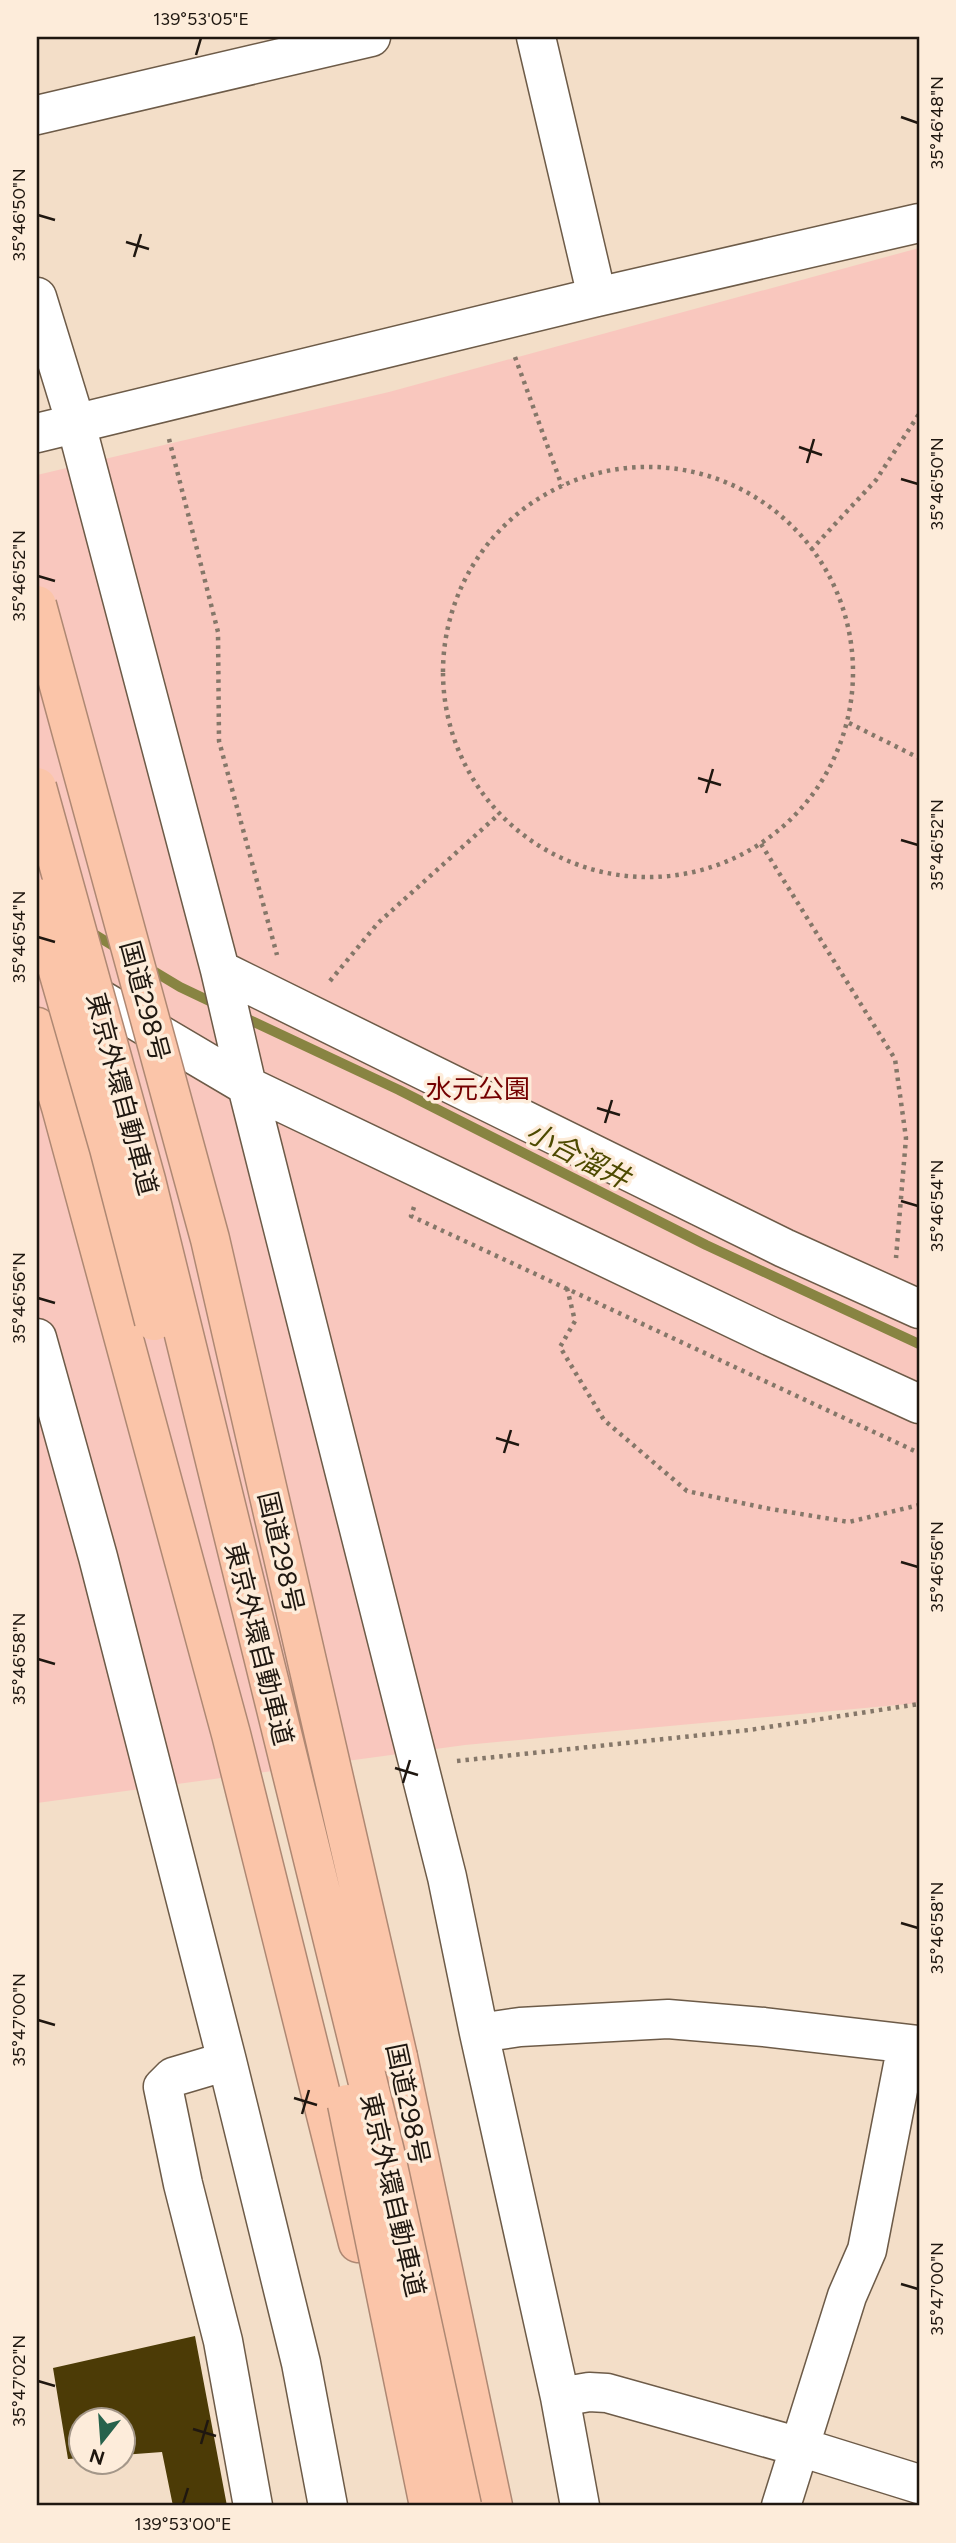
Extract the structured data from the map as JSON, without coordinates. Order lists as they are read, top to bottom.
{
  "streets": {
    "highway": ["国道298号", "東京外環自動車道"]
  },
  "water": ["小合溜井"],
  "parks": ["水元公園"],
  "north": "bottom",
  "coordinates": [
    "139°53'05\"E",
    "35°46'48\"N",
    "35°46'50\"N",
    "35°46'52\"N",
    "35°46'54\"N",
    "35°46'56\"N",
    "35°46'58\"N",
    "35°47'00\"N",
    "35°47'02\"N",
    "139°53'00\"E"
  ]
}
